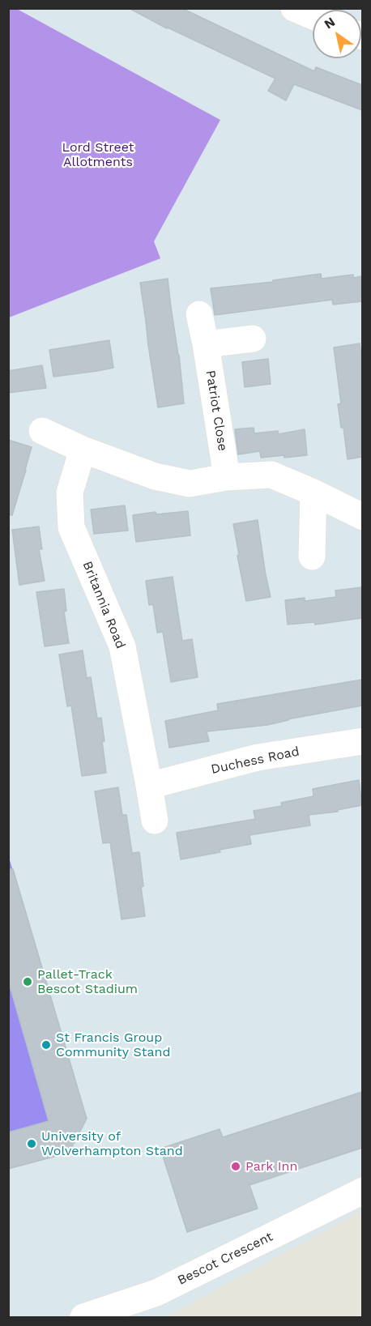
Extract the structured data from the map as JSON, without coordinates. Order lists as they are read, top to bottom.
{
  "streets": {
    "street": [
      "Patriot Close",
      "Britannia Road",
      "Duchess Road",
      "Bescot Crescent"
    ]
  },
  "crossings": [
    ["Britannia Road", "Duchess Road"]
  ],
  "parks": ["Lord Street Allotments"],
  "places": [
    "Pallet-Track Bescot Stadium",
    "St Francis Group Community Stand",
    "University of Wolverhampton Stand",
    "Park Inn"
  ],
  "north": "top left"
}
